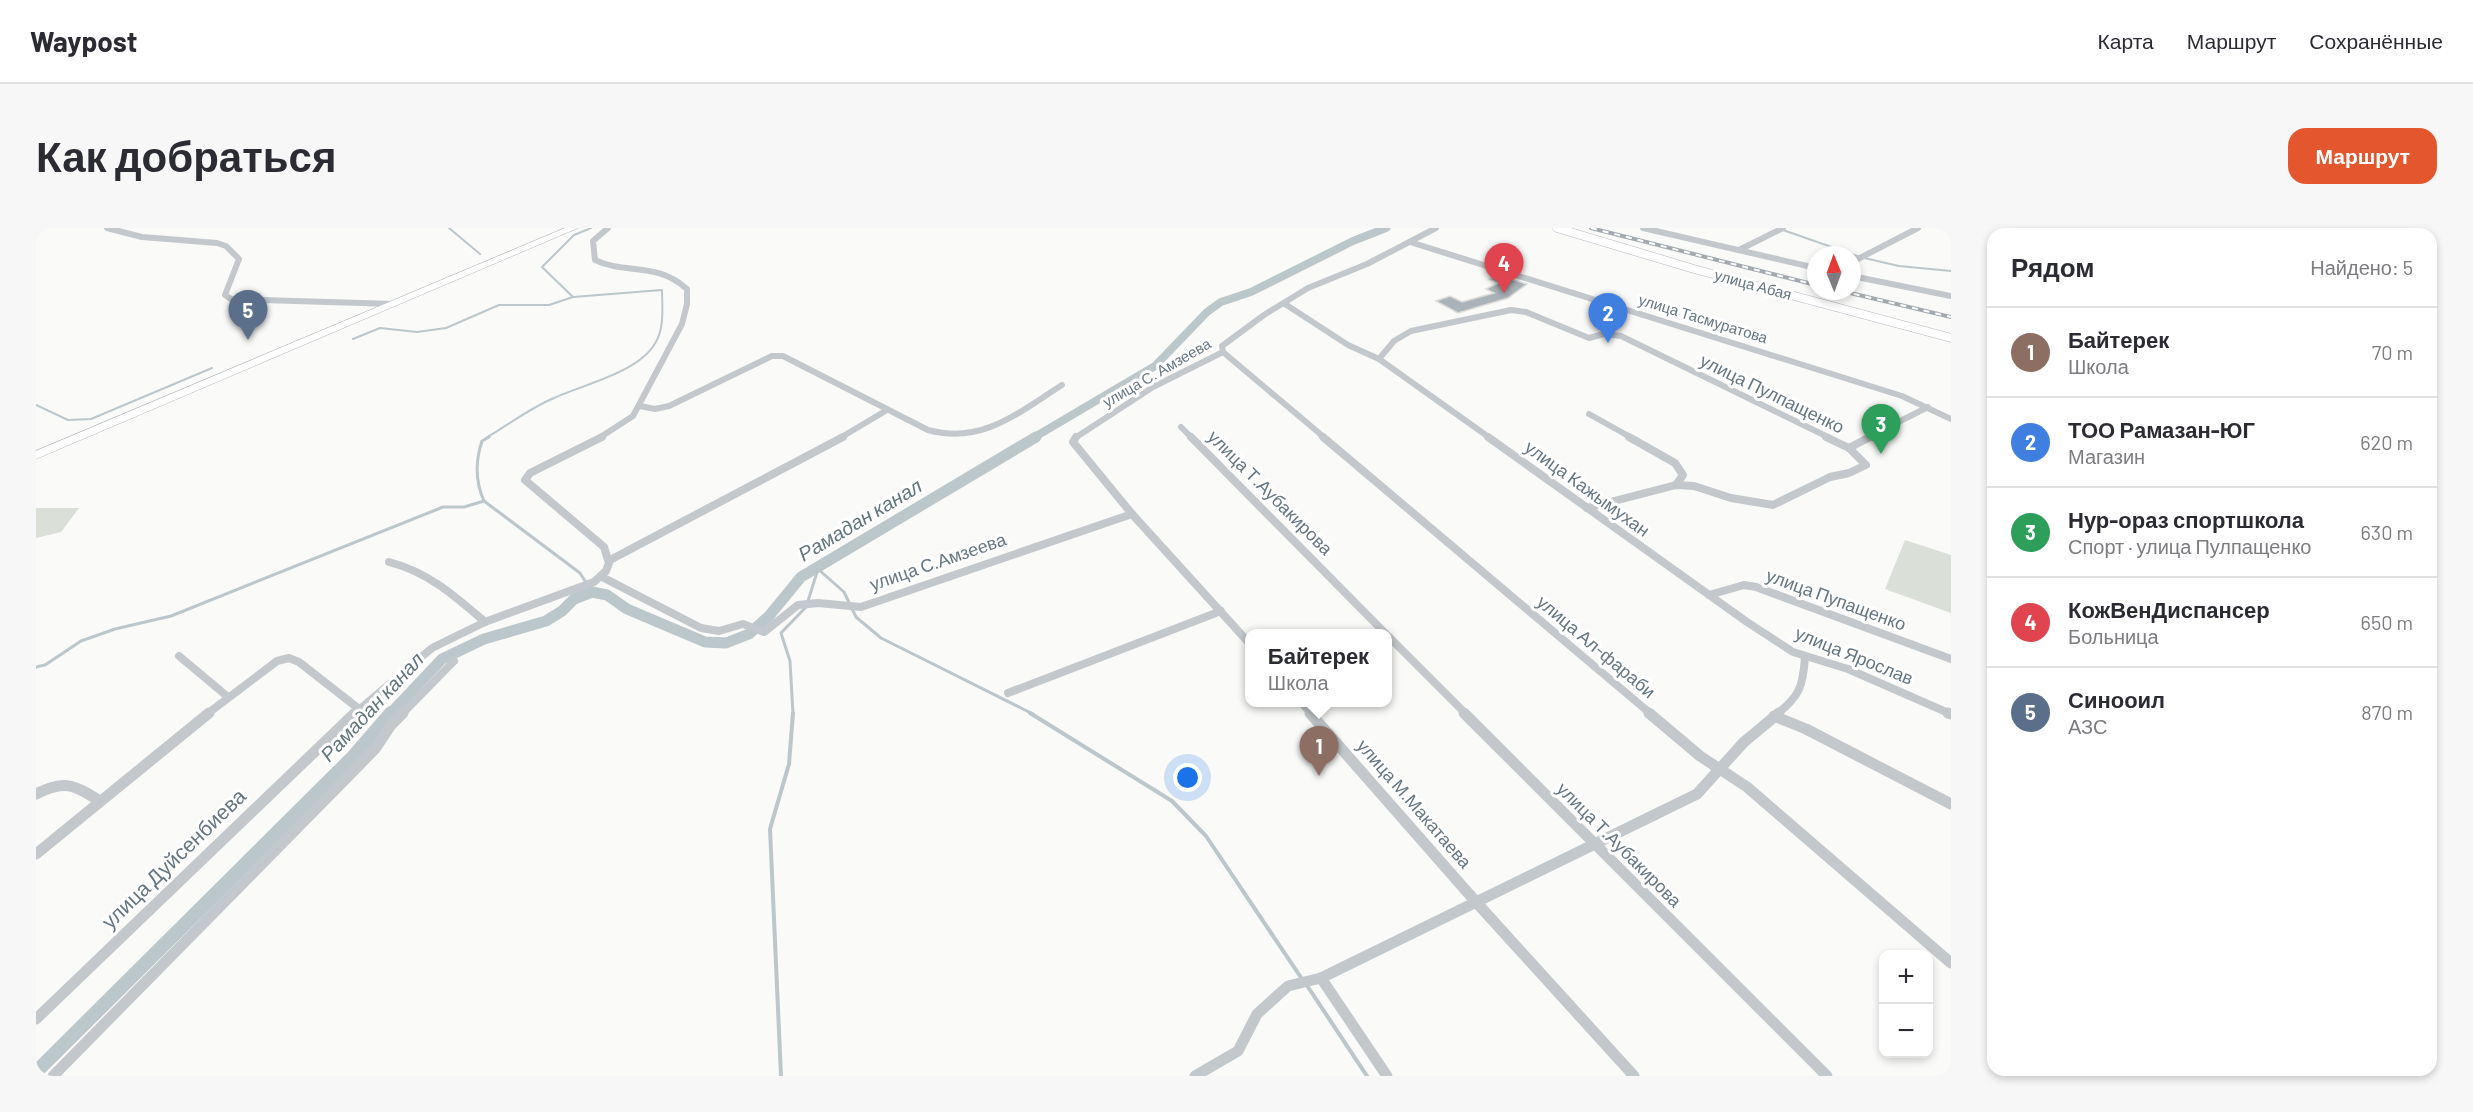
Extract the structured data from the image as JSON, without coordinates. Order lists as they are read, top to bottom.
{
  "streets": {
    "main road": ["улица Абая"],
    "street": [
      "улица Тасмуратова",
      "улица С. Амзеева",
      "улица Пулпащенко",
      "улица Кажымухан",
      "улица Т.Аубакирова",
      "улица С.Амзеева",
      "улица Пупащенко",
      "улица Ал-фараби",
      "улица Ярослав",
      "улица М.Макатаева",
      "улица Дуйсенбиева"
    ]
  },
  "crossings": [
    ["улица Тасмуратова", "улица С. Амзеева"],
    ["улица С. Амзеева", "улица Кажымухан"],
    ["улица С. Амзеева", "улица С.Амзеева"],
    ["улица С. Амзеева", "улица Ал-фараби"],
    ["улица Пулпащенко", "улица Кажымухан"],
    ["улица Кажымухан", "улица Пупащенко"],
    ["улица Кажымухан", "улица Ярослав"],
    ["улица С.Амзеева", "улица Дуйсенбиева"]
  ],
  "water": ["Рамадан канал"],
  "north": "top",
  "page": {
    "header": "Waypost",
    "nav": ["Карта", "Маршрут", "Сохранённые"],
    "buttons": "Маршрут",
    "title": "Как добраться",
    "heading": ["Рядом", "Найдено: 5"],
    "pins": [
      "4",
      "5",
      "2",
      "3",
      "1"
    ],
    "list": [
      {
        "mark": "1",
        "name": "Байтерек",
        "note": "Школа",
        "value": "70 m"
      },
      {
        "mark": "2",
        "name": "ТОО Рамазан-ЮГ",
        "note": "Магазин",
        "value": "620 m"
      },
      {
        "mark": "3",
        "name": "Нур-ораз спортшкола",
        "note": "Спорт · улица Пулпащенко",
        "value": "630 m"
      },
      {
        "mark": "4",
        "name": "КожВенДиспансер",
        "note": "Больница",
        "value": "650 m"
      },
      {
        "mark": "5",
        "name": "Синооил",
        "note": "АЗС",
        "value": "870 m"
      }
    ],
    "popup": ["Байтерек", "Школа"],
    "map_buttons": ["+", "−"]
  }
}
